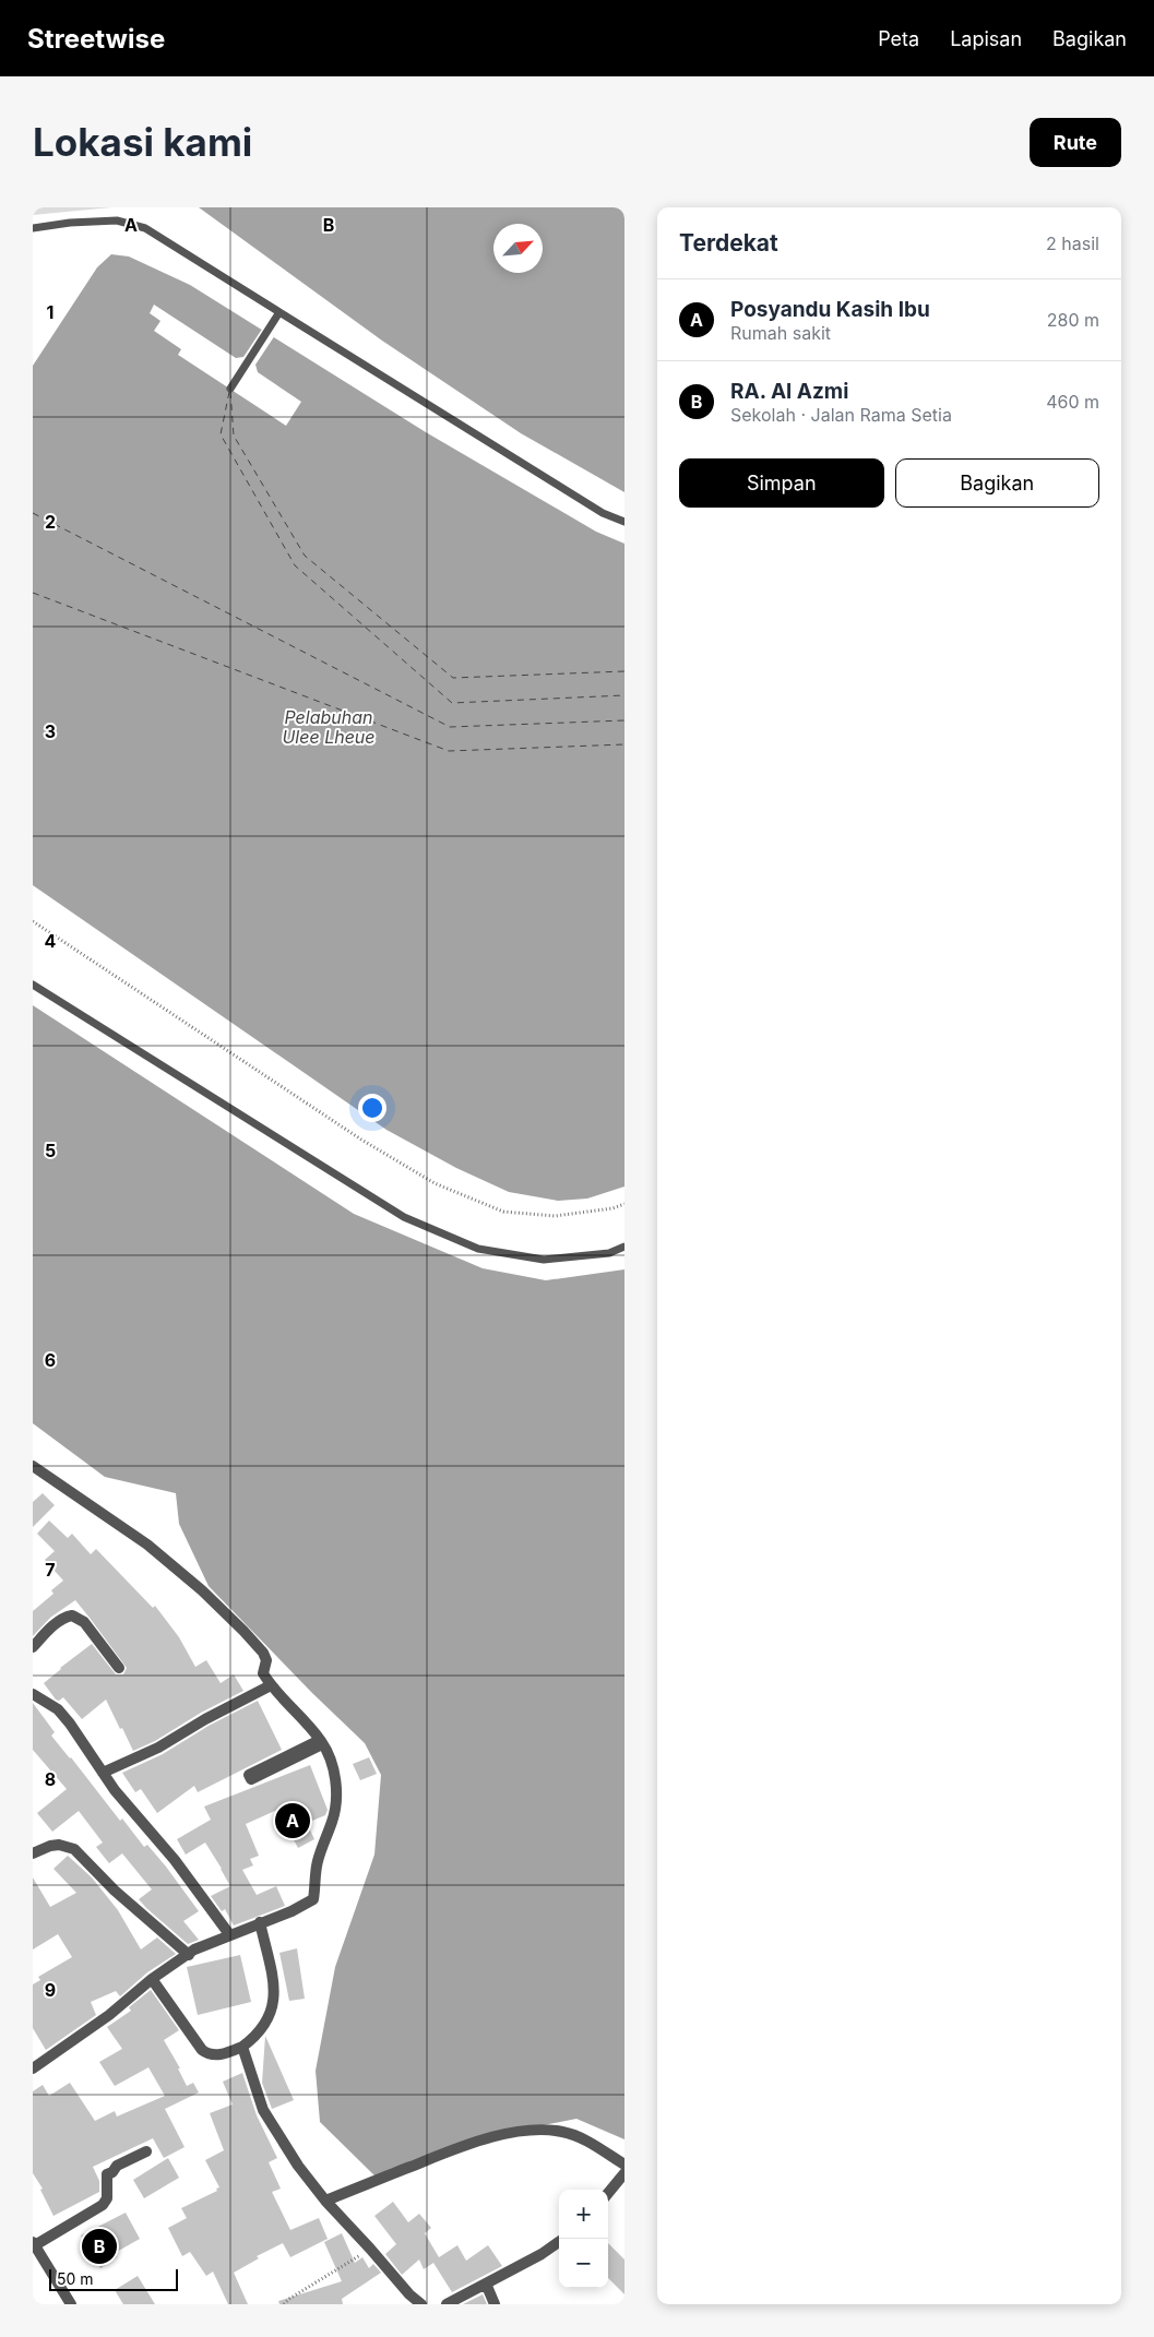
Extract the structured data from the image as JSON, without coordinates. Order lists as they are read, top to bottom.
{
  "water": ["Pelabuhan Ulee Lheue"],
  "scale_bar": "50 m",
  "north": "top right",
  "page": {
    "header": "Streetwise",
    "nav": ["Peta", "Lapisan", "Bagikan"],
    "buttons": [
      "Rute",
      ["Simpan", "Bagikan"]
    ],
    "title": "Lokasi kami",
    "heading": ["Terdekat", "2 hasil"],
    "list": [
      {
        "mark": "A",
        "name": "Posyandu Kasih Ibu",
        "note": "Rumah sakit",
        "value": "280 m"
      },
      {
        "mark": "B",
        "name": "RA. Al Azmi",
        "note": "Sekolah · Jalan Rama Setia",
        "value": "460 m"
      }
    ],
    "pins": ["A", "B"],
    "map_buttons": ["+", "−"],
    "scale": "50 m"
  },
  "grid": {
    "columns": ["A", "B"],
    "rows": [
      "1",
      "2",
      "3",
      "4",
      "5",
      "6",
      "7",
      "8",
      "9"
    ]
  }
}
